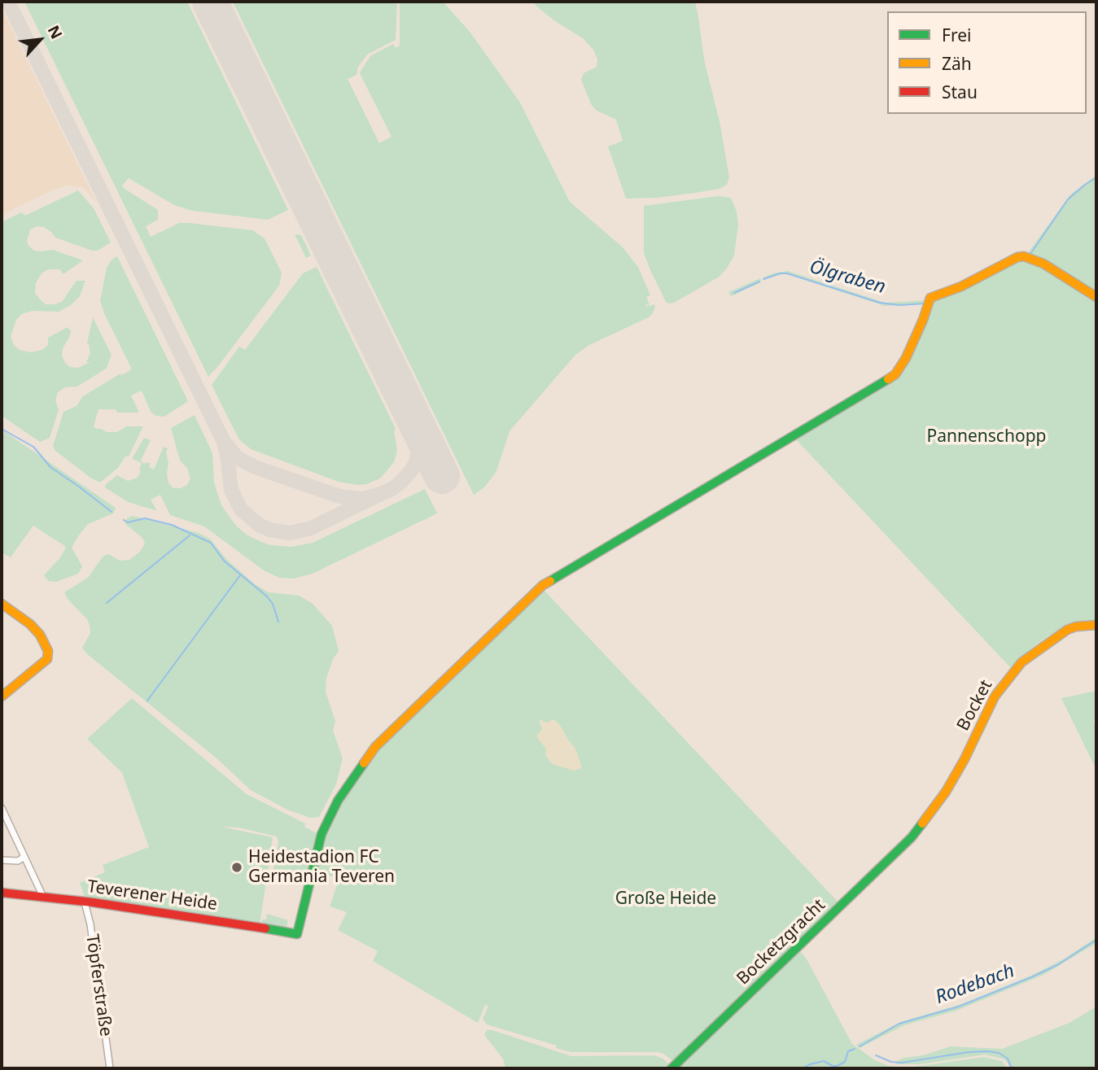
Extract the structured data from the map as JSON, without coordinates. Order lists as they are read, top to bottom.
{
  "streets": {
    "street": [
      "Bocket",
      "Teverener Heide",
      "Bocketzgracht",
      "Töpferstraße"
    ]
  },
  "crossings": [
    ["Bocket", "Bocketzgracht"],
    ["Teverener Heide", "Töpferstraße"]
  ],
  "water": ["Ölgraben", "Rodebach"],
  "parks": ["Pannenschopp", "Große Heide"],
  "places": ["Heidestadion FC Germania Teveren"],
  "legend": ["Frei", "Zäh", "Stau"],
  "north": "top right"
}
